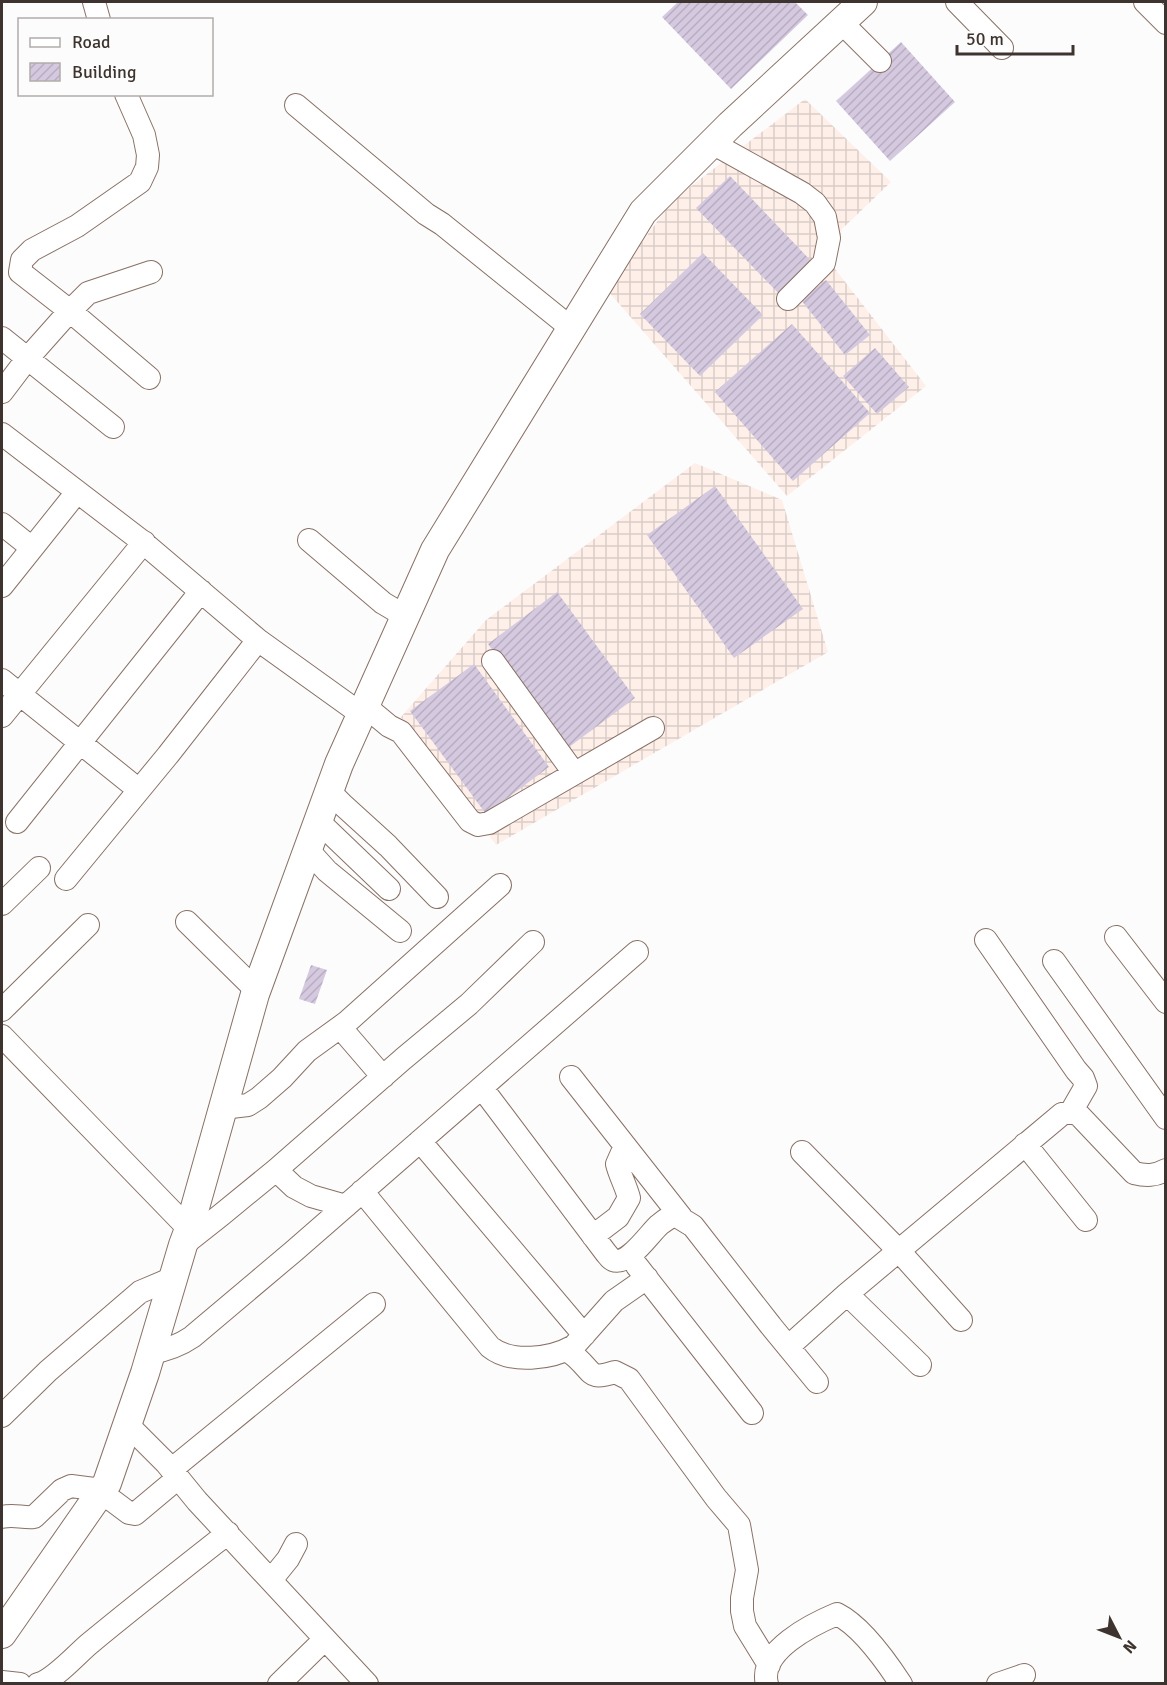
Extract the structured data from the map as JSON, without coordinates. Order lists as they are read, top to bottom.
{
  "legend": ["Road", "Building"],
  "scale_bar": "50 m",
  "north": "bottom right"
}
